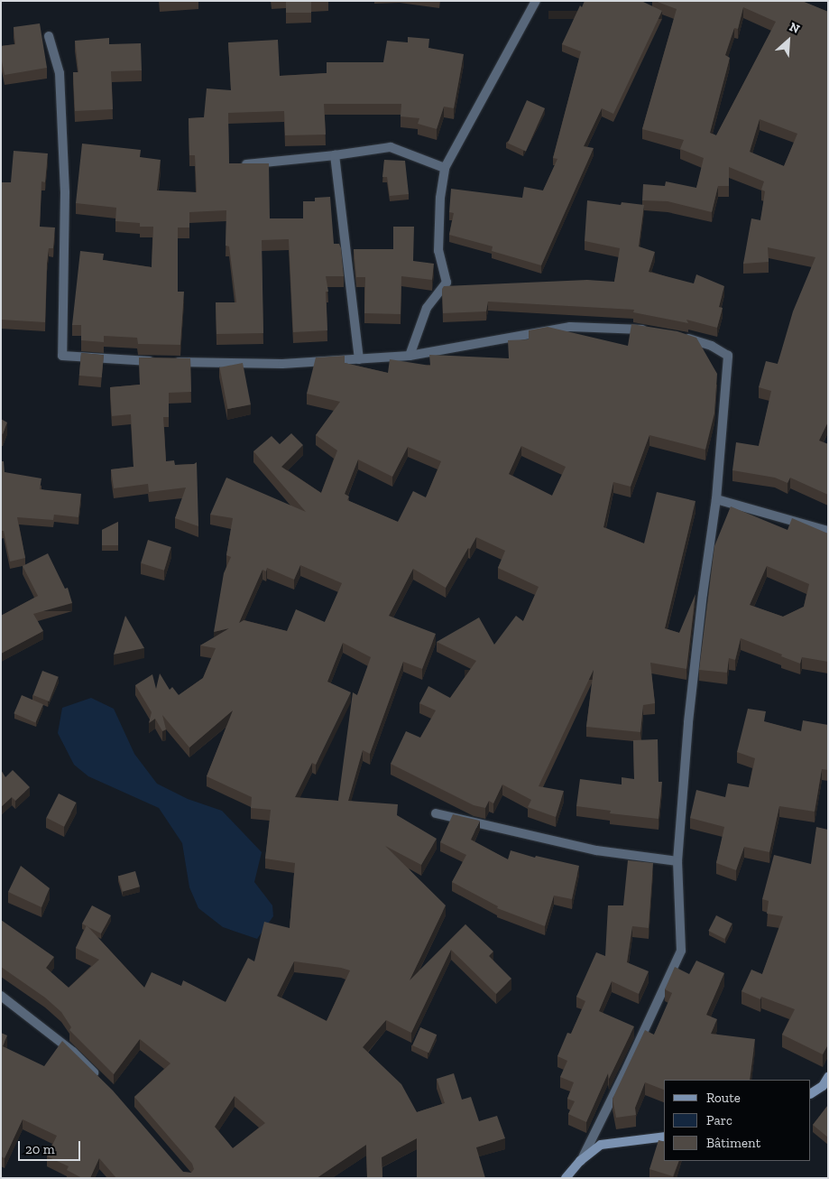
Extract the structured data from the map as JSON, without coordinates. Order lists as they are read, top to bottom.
{
  "legend": ["Route", "Parc", "Bâtiment"],
  "scale_bar": "20 m",
  "north": "top right"
}
